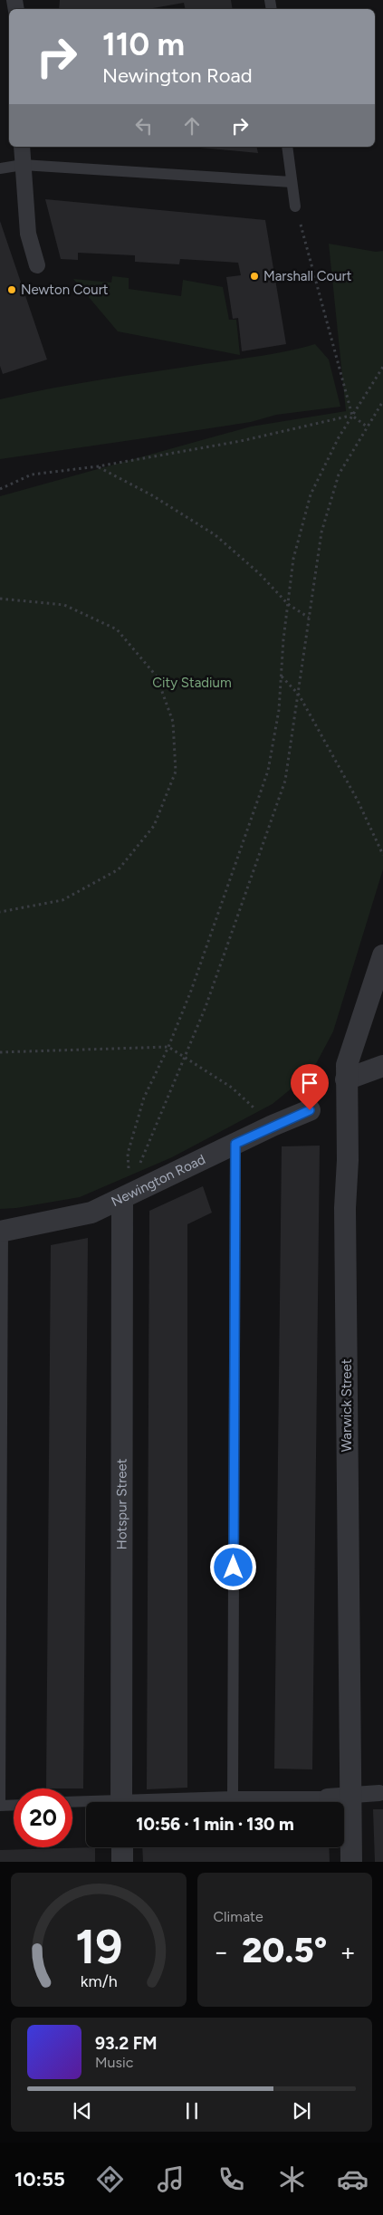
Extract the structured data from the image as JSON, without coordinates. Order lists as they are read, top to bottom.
{
  "streets": {
    "street": ["Newington Road", "Warwick Street", "Hotspur Street"]
  },
  "crossings": [
    ["Newington Road", "Hotspur Street"]
  ],
  "parks": ["City Stadium"],
  "places": ["Marshall Court", "Newton Court"],
  "page": {
    "turn": ["110 m", "Newington Road"],
    "limit": "20",
    "trip": "10:56 · 1 min · 130 m",
    "tile": "Climate",
    "heat": ["−", "20.5°", "+"],
    "song": ["93.2 FM", "Music"],
    "tabs": "10:55",
    "gauge": ["19", "km/h"]
  }
}
